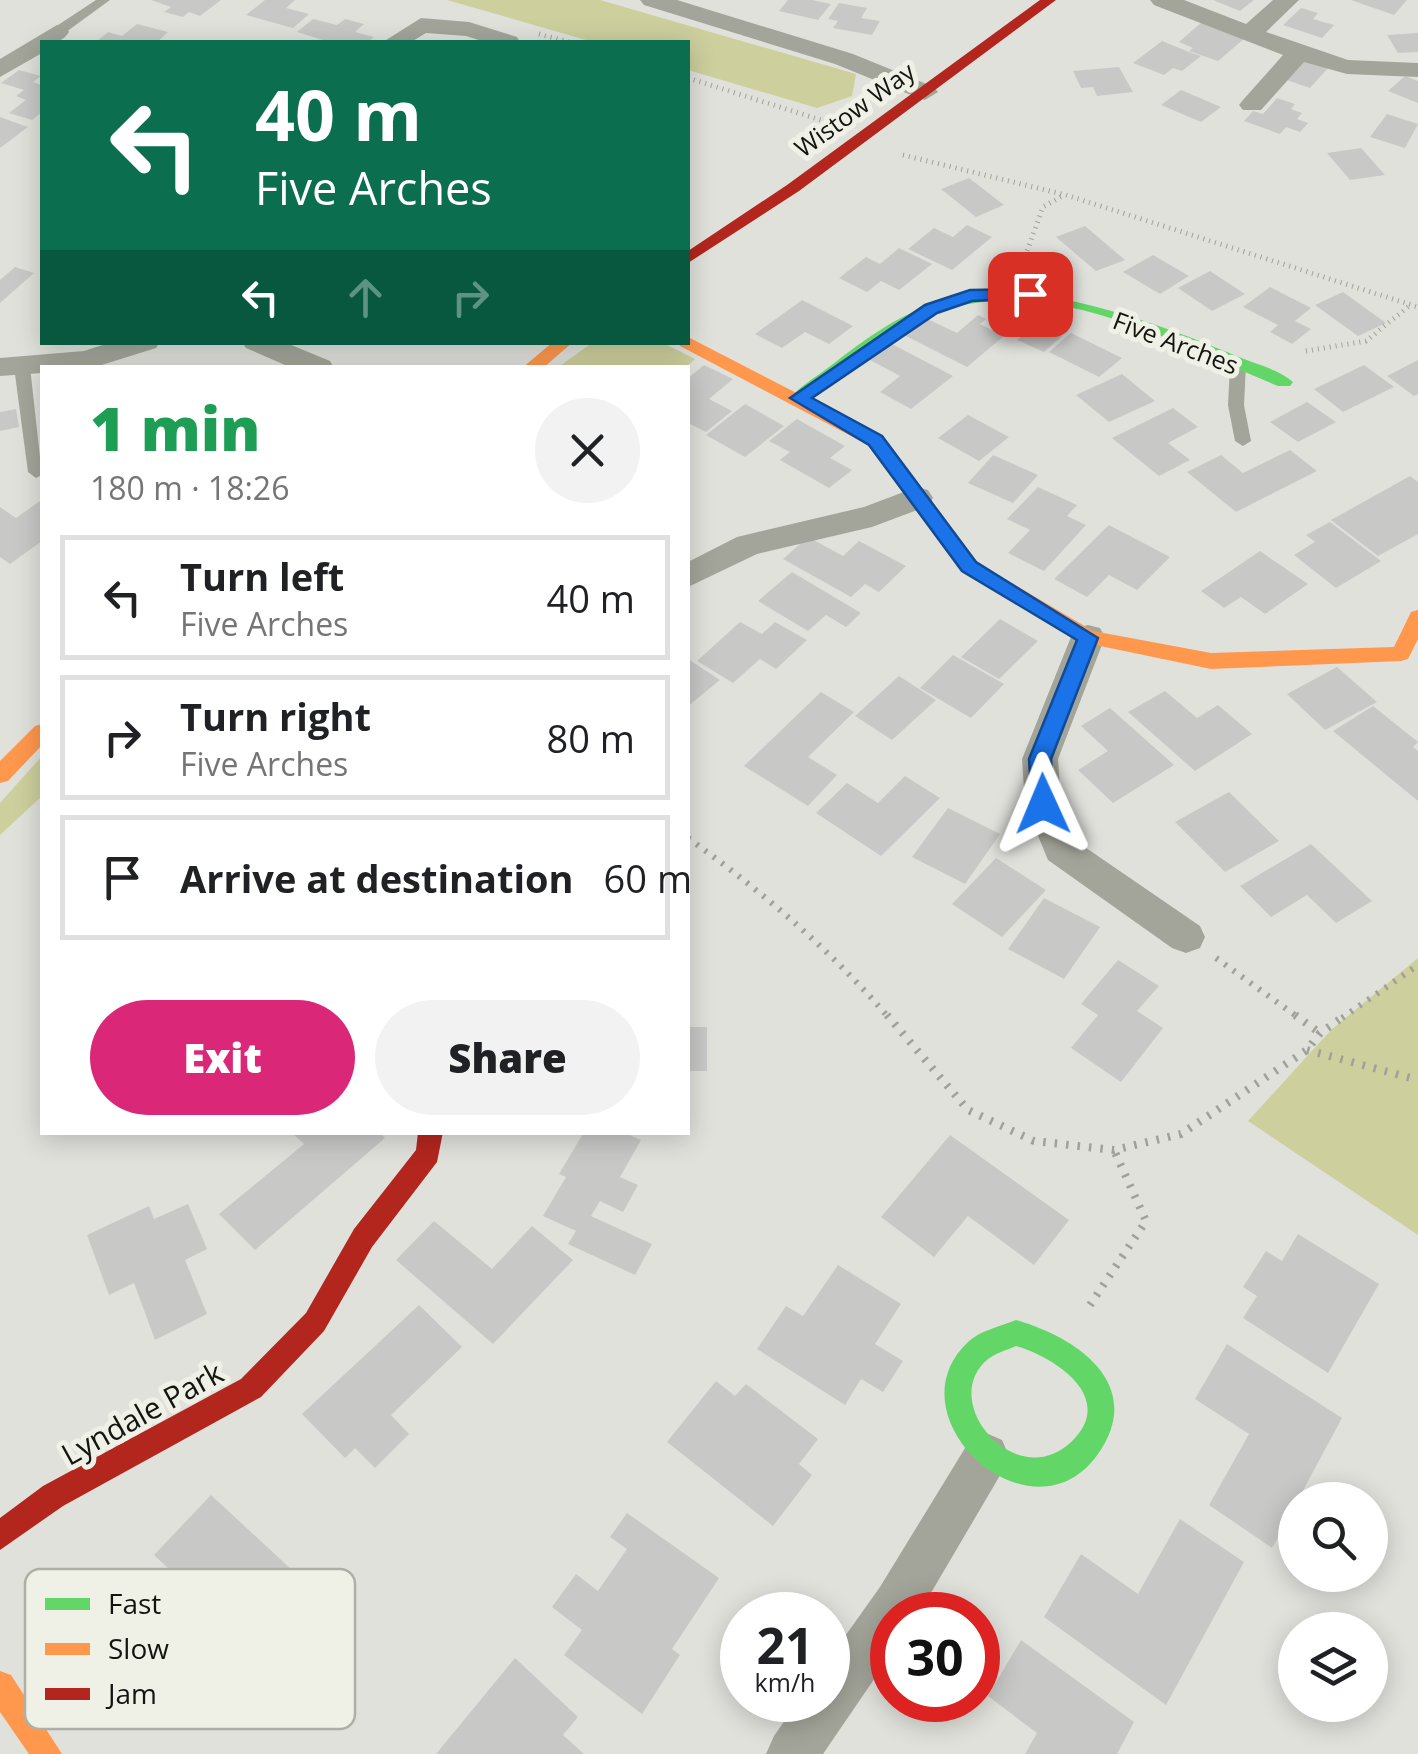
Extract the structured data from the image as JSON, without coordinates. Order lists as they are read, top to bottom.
{
  "streets": {
    "street": ["Wistow Way", "Five Arches", "Lyndale Park"]
  },
  "legend": ["Fast", "Slow", "Jam"],
  "page": {
    "turn": ["40 m", "Five Arches"],
    "heading": ["1 min", "180 m · 18:26"],
    "list": [
      {
        "name": "Turn left",
        "note": "Five Arches",
        "value": "40 m"
      },
      {
        "name": "Turn right",
        "note": "Five Arches",
        "value": "80 m"
      },
      {
        "name": "Arrive at destination",
        "value": "60 m"
      }
    ],
    "buttons": ["Exit", "Share"],
    "speed": "21 km/h",
    "limit": "30"
  }
}
